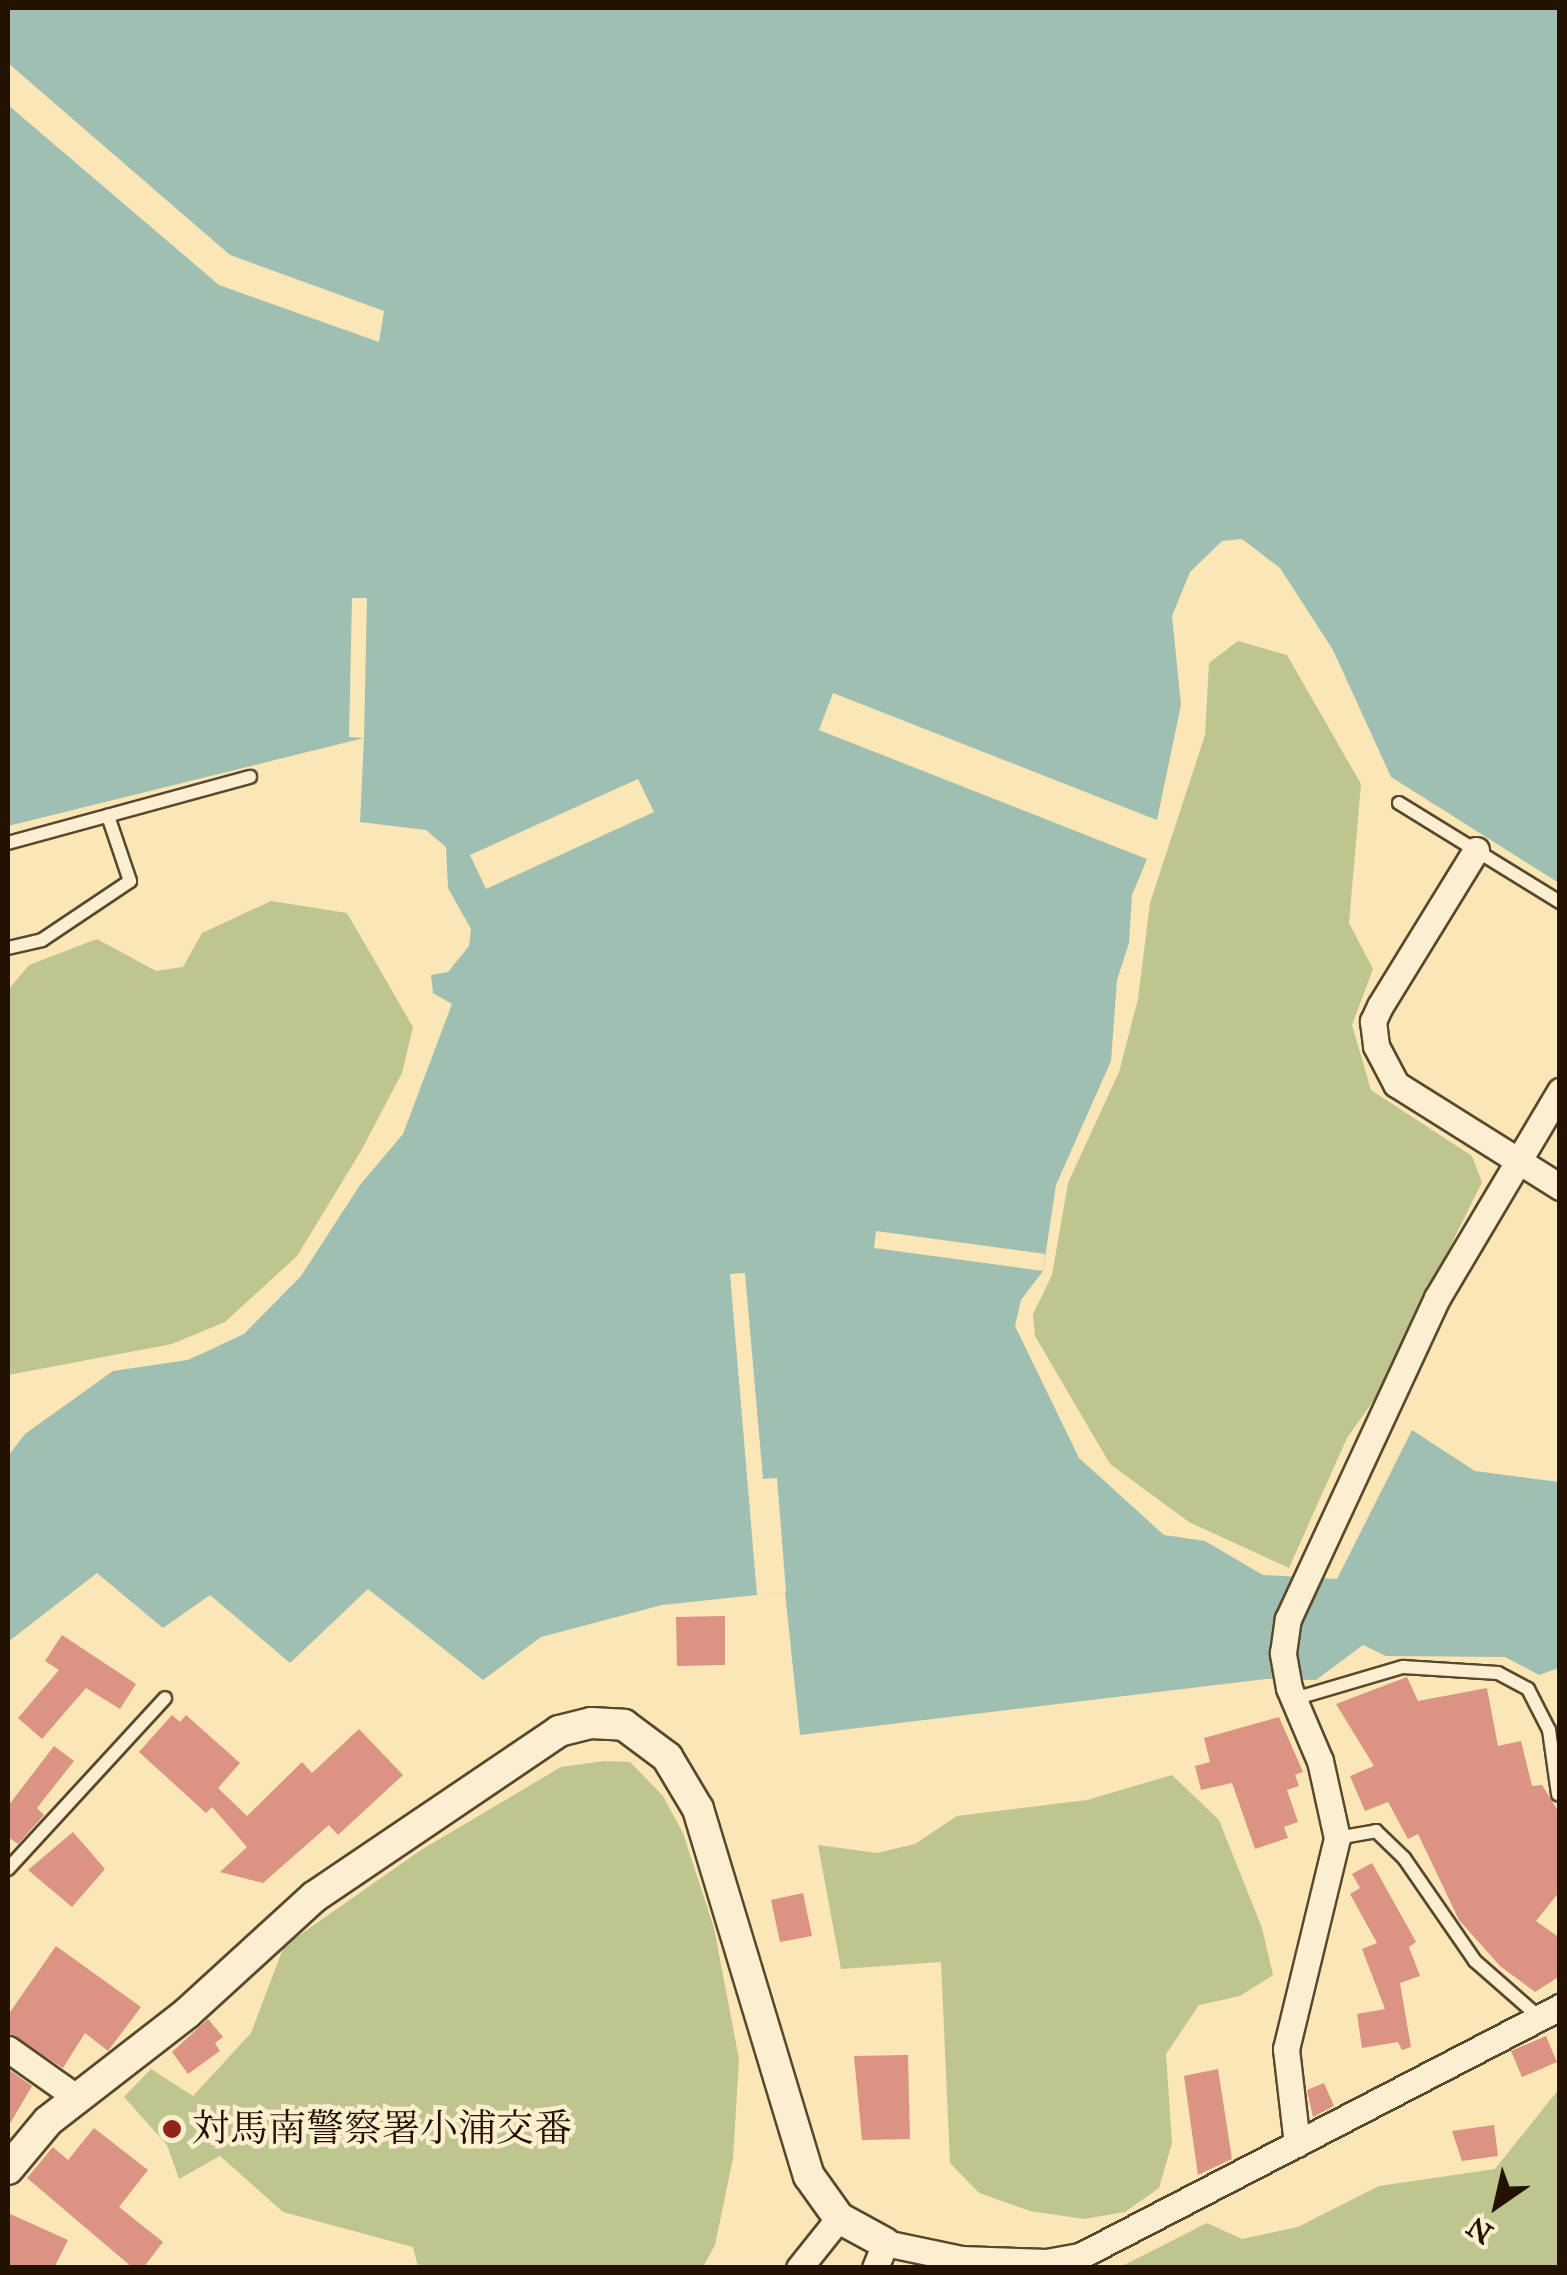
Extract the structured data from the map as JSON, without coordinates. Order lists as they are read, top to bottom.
{
  "places": ["対馬南警察署小浦交番"],
  "north": "bottom left"
}
